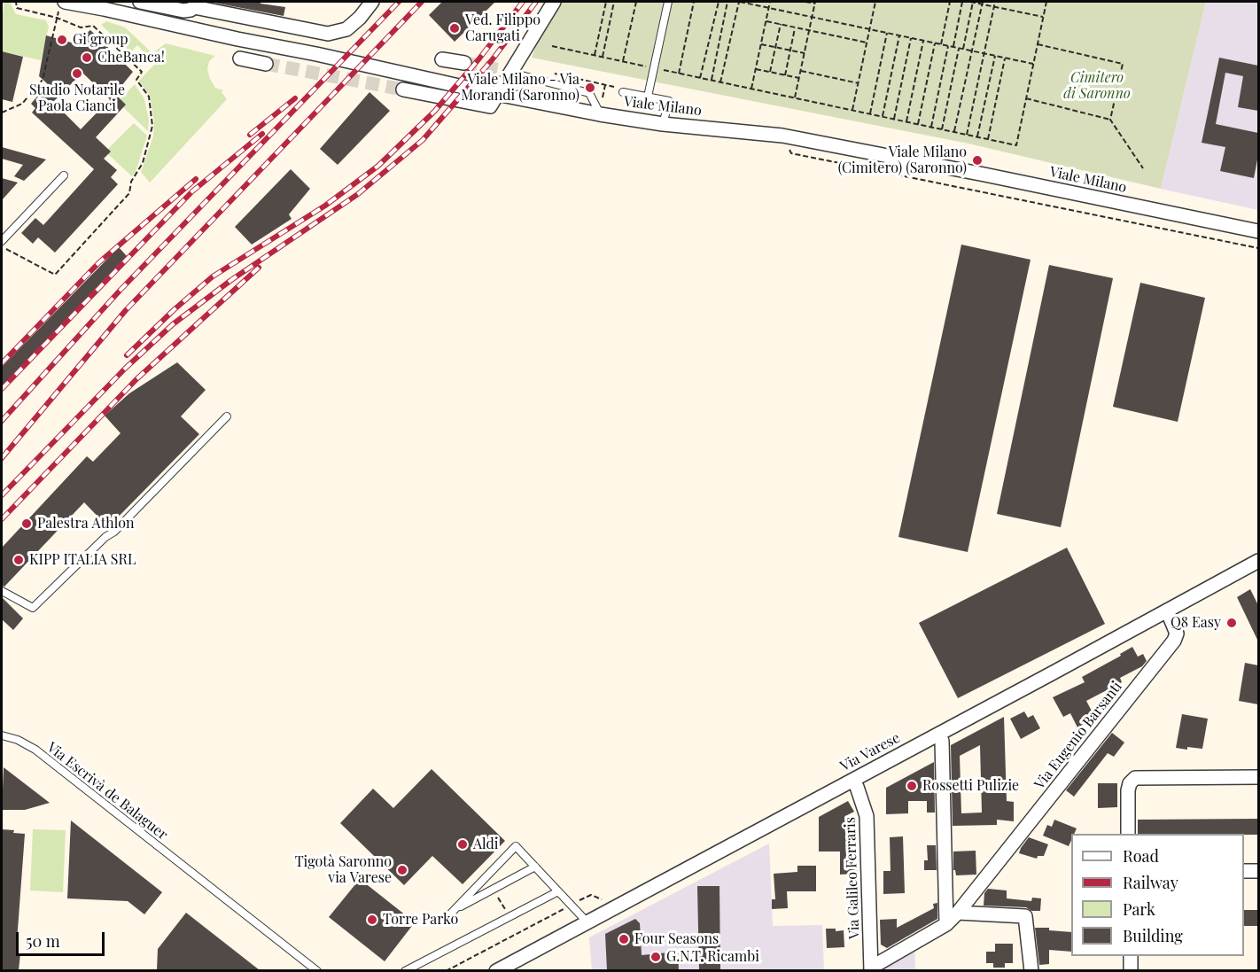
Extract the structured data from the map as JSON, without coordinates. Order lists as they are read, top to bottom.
{
  "streets": {
    "street": [
      "Viale Milano",
      "Via Eugenio Barsanti",
      "Via Varese",
      "Via Galileo Ferraris"
    ],
    "lane": ["Via Escrivà de Balaguer"]
  },
  "crossings": [
    ["Via Eugenio Barsanti", "Via Varese"],
    ["Via Eugenio Barsanti", "Via Galileo Ferraris"],
    ["Via Varese", "Via Galileo Ferraris"]
  ],
  "parks": ["Cimitero di Saronno"],
  "places": [
    "Ved. Filippo Carugati",
    "Gi group",
    "CheBanca!",
    "Studio Notarile Paola Cianci",
    "Viale Milano - Via Morandi (Saronno)",
    "Viale Milano (Cimitero) (Saronno)",
    "Palestra Athlon",
    "KIPP ITALIA SRL",
    "Q8 Easy",
    "Rossetti Pulizie",
    "Aldi",
    "Tigotà Saronno via Varese",
    "Torre Parko",
    "Four Seasons",
    "G.N.T. Ricambi"
  ],
  "legend": [
    "Road",
    "Railway",
    "Park",
    "Building"
  ],
  "scale_bar": "50 m"
}
